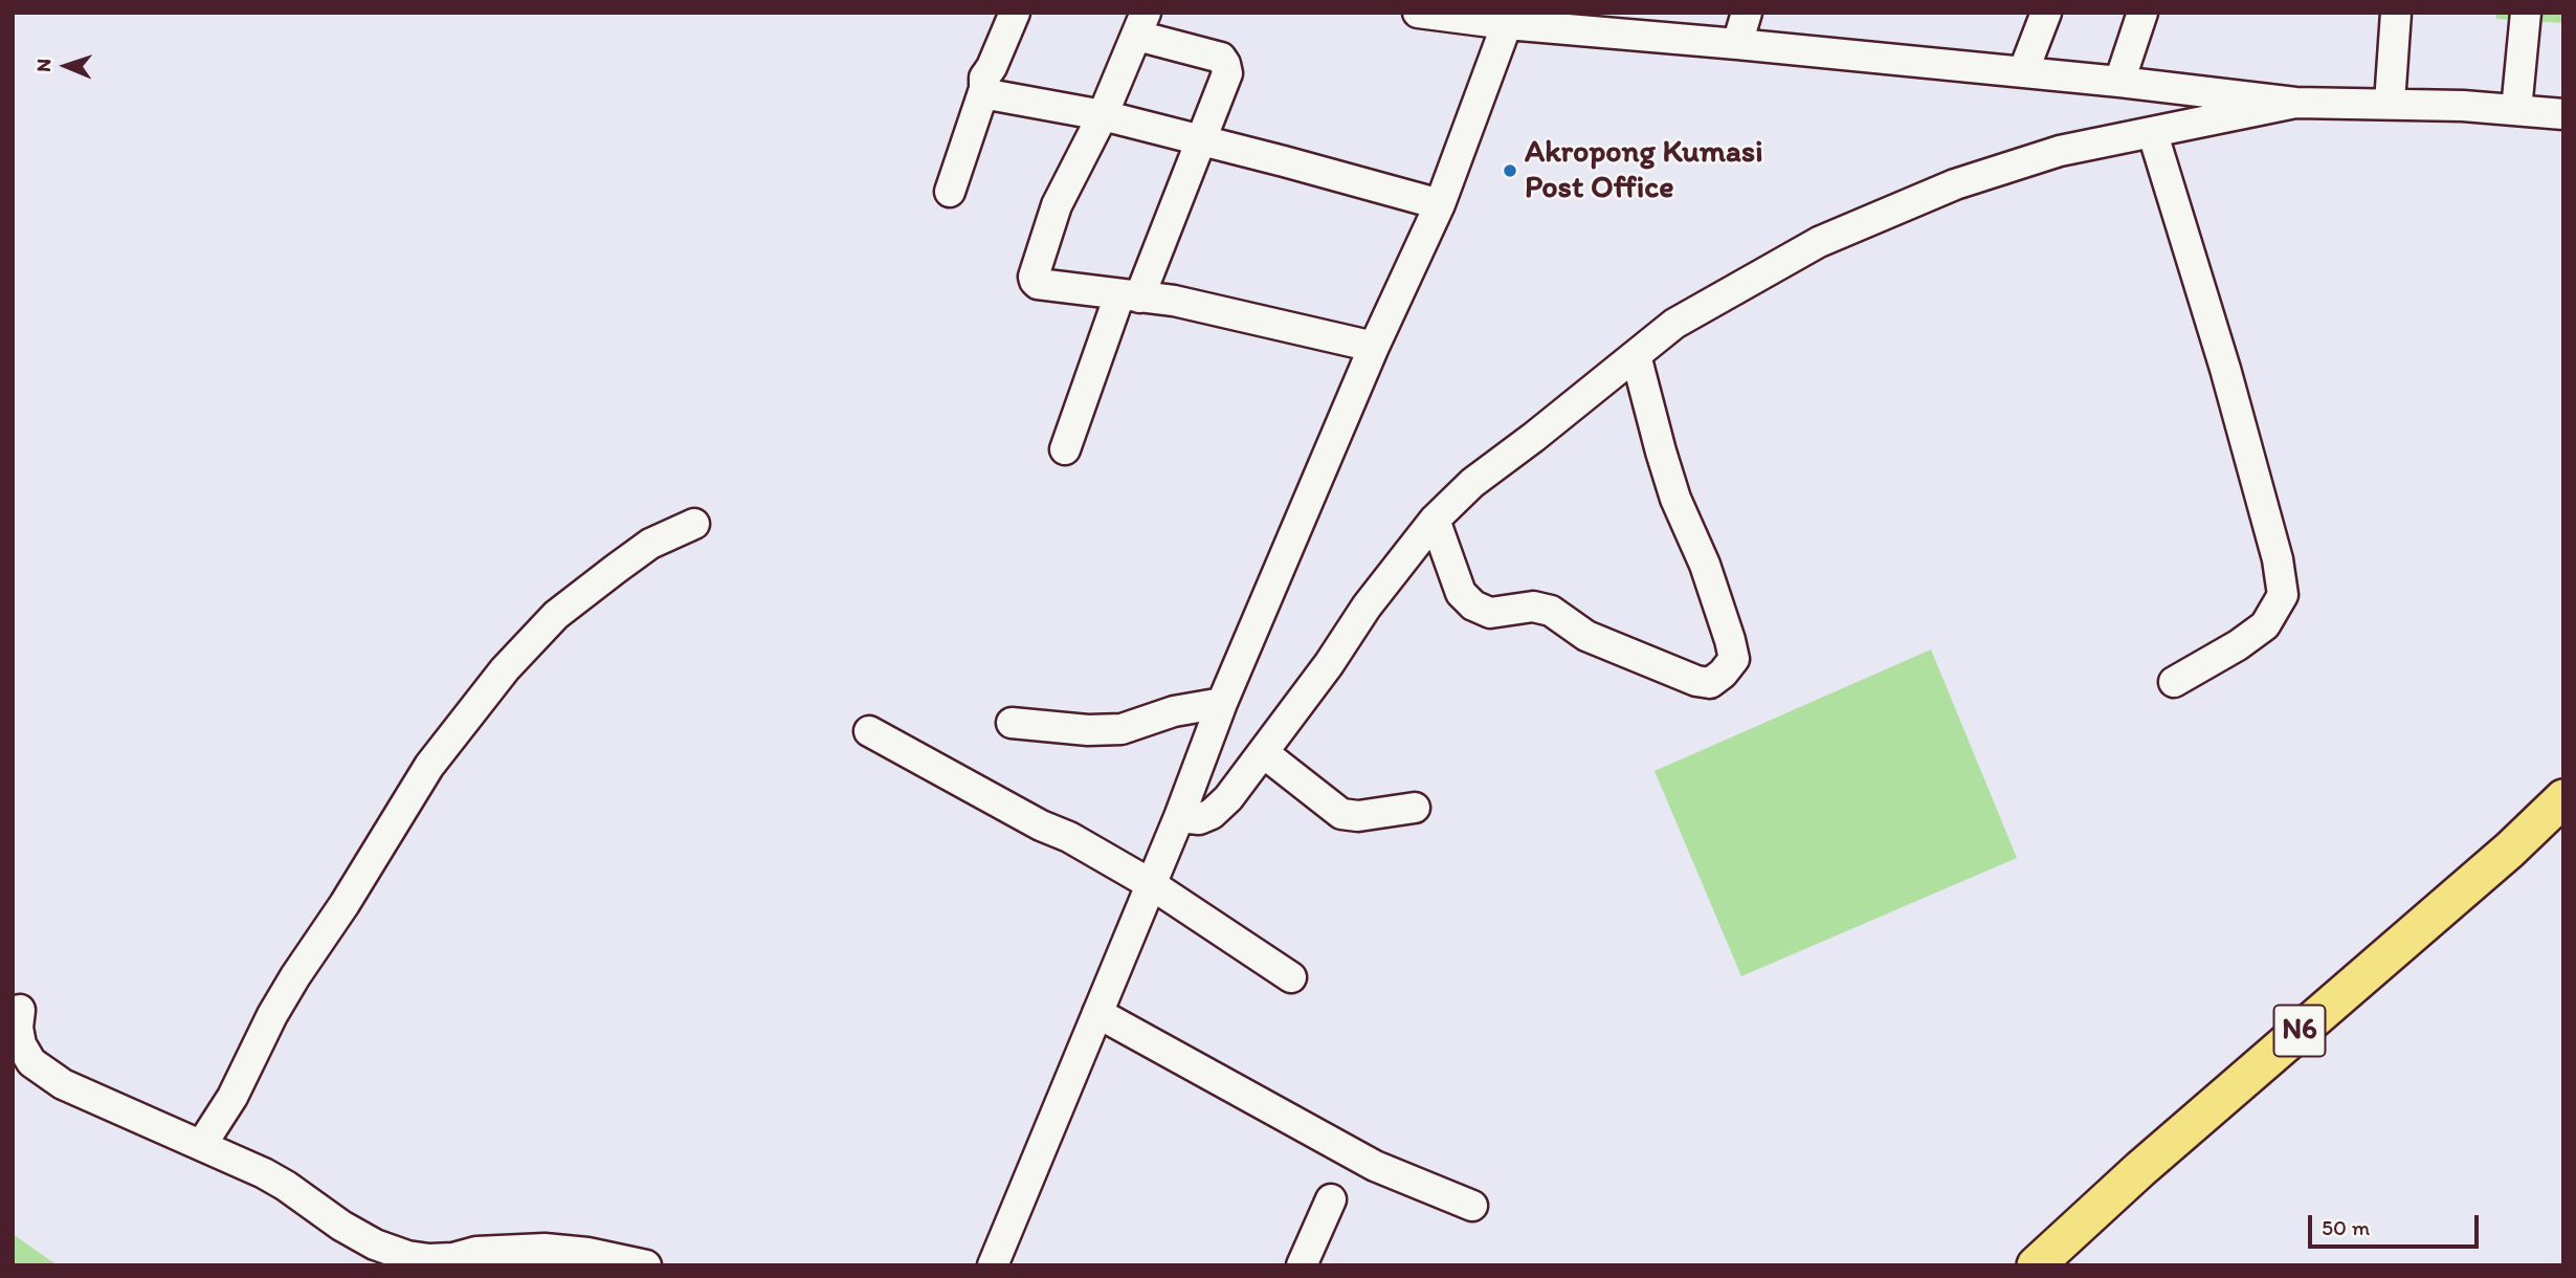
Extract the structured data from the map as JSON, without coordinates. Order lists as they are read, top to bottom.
{
  "streets": {
    "main road": ["N6"]
  },
  "places": ["Akropong Kumasi Post Office"],
  "scale_bar": "50 m",
  "north": "left"
}
